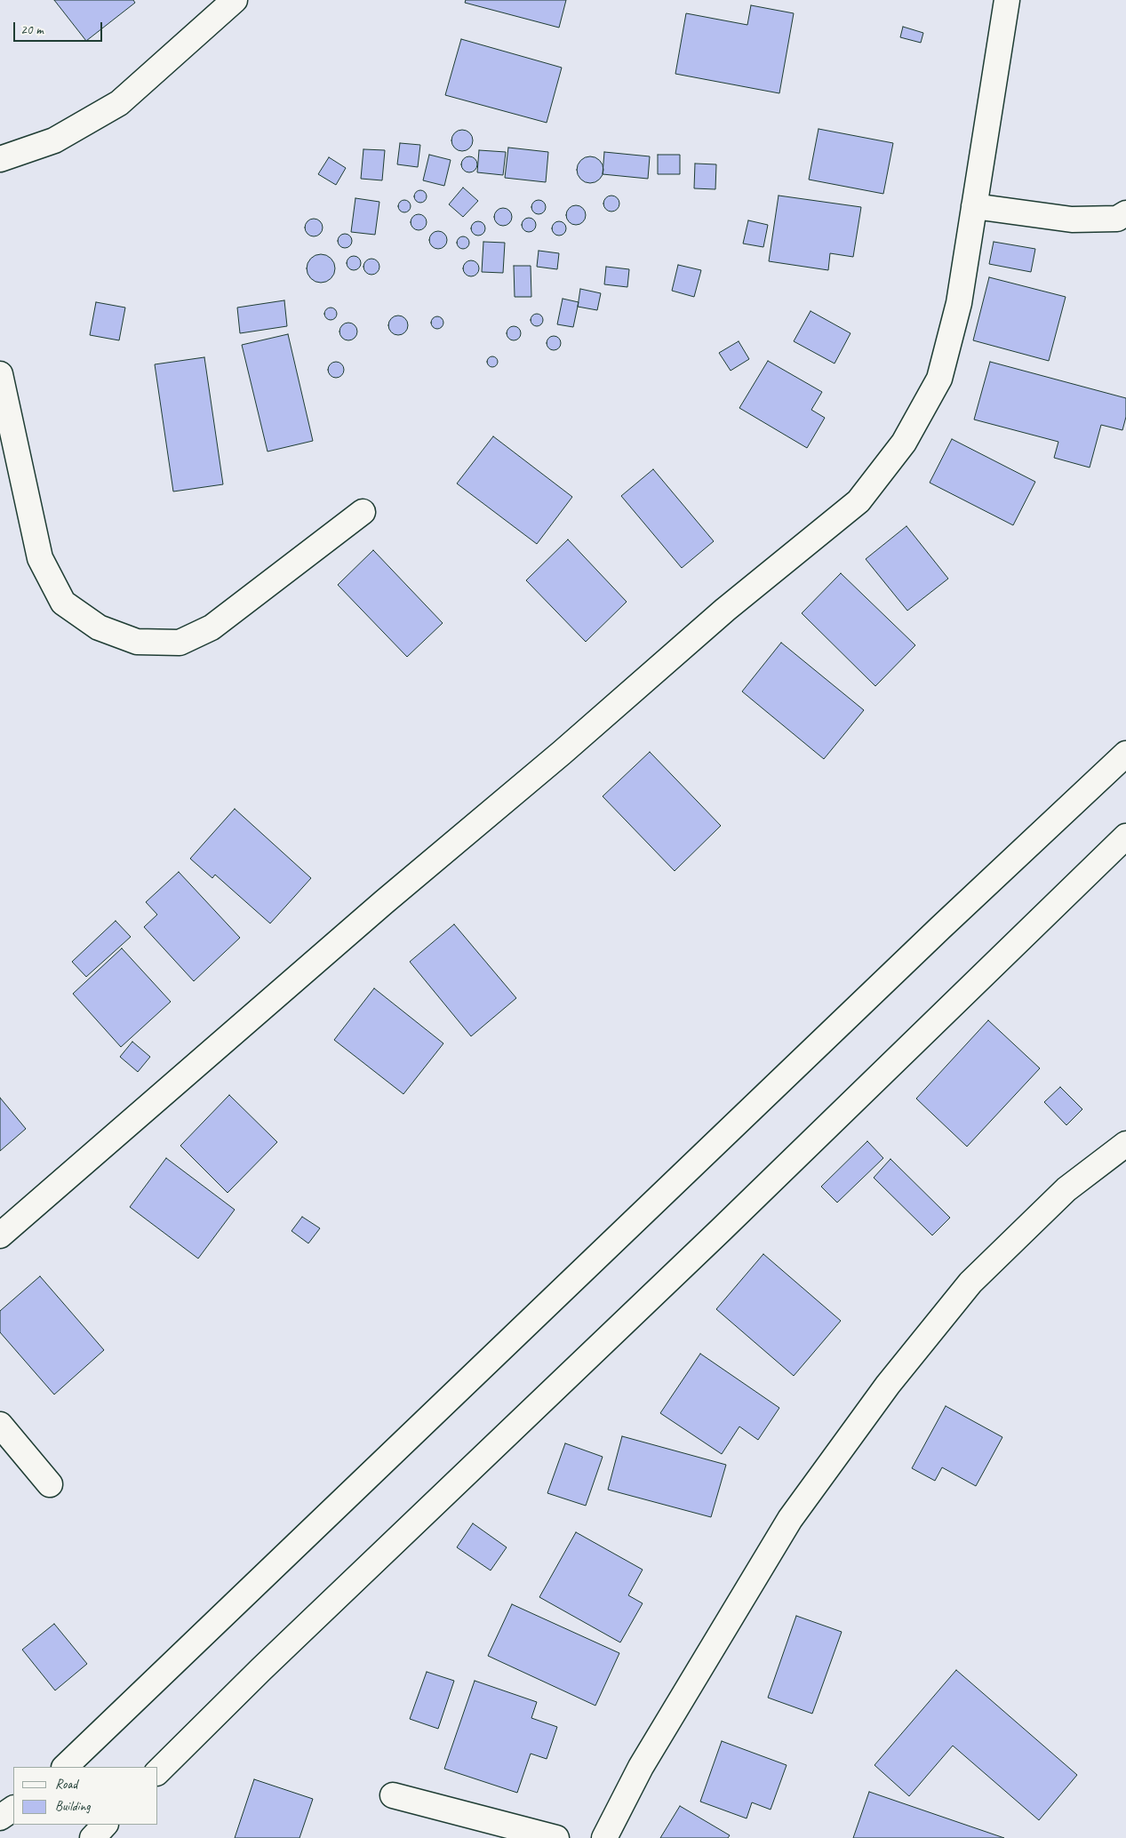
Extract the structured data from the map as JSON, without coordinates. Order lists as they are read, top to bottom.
{
  "legend": ["Road", "Building"],
  "scale_bar": "20 m"
}
